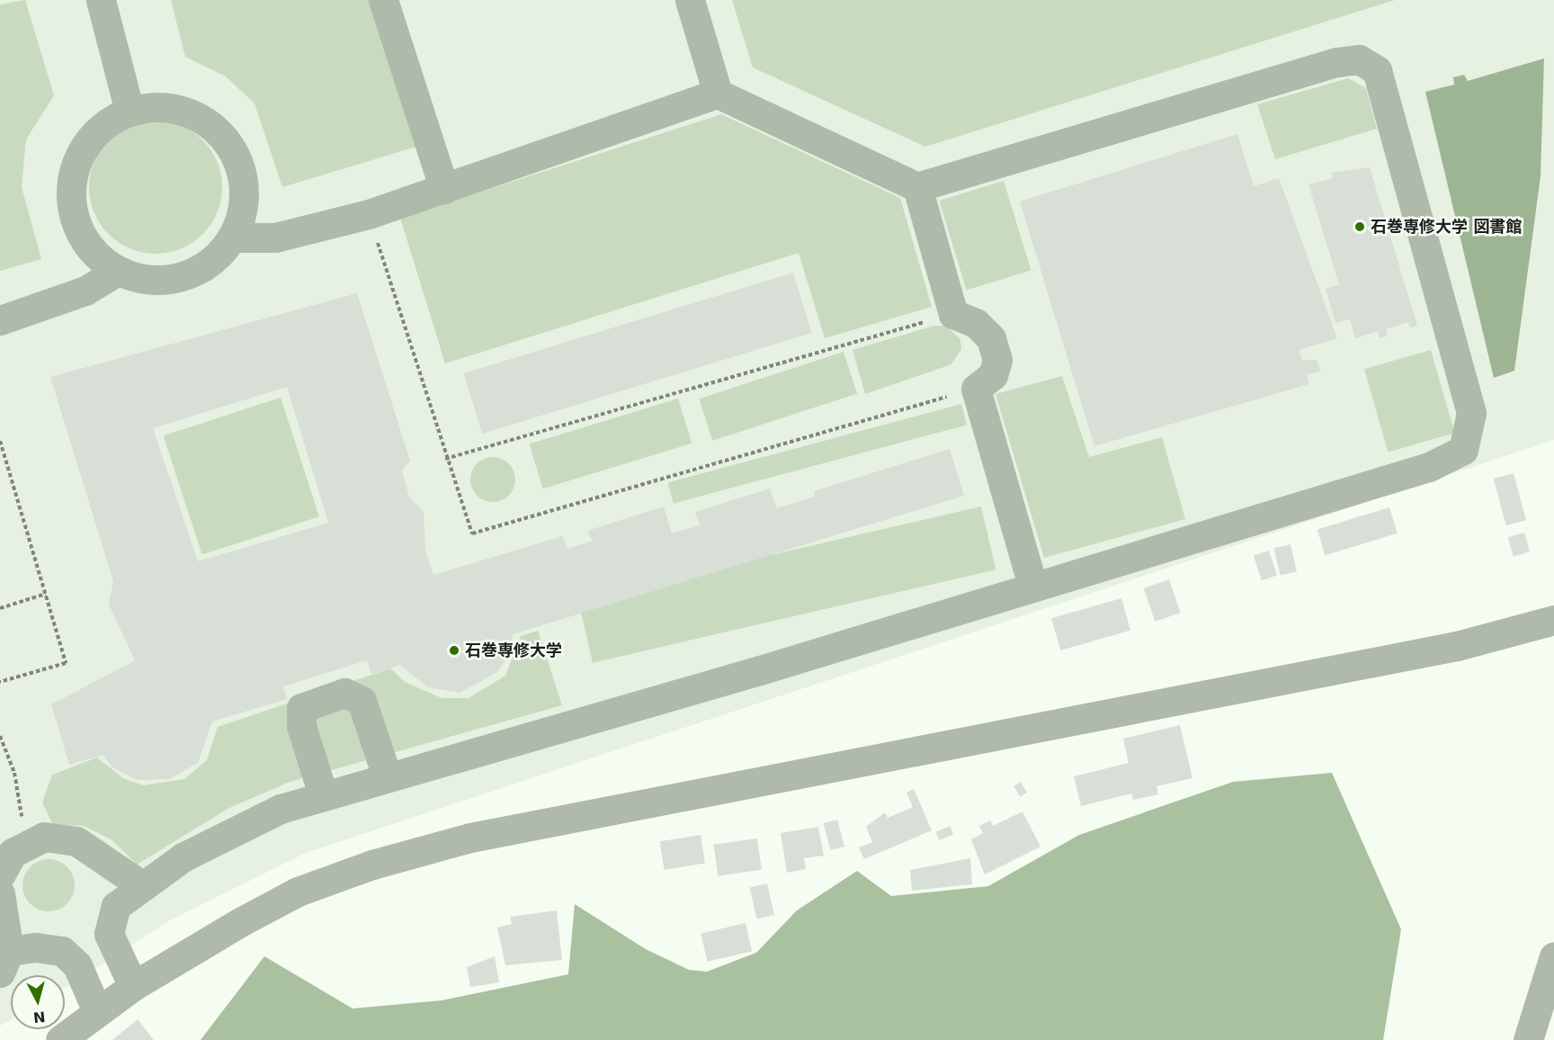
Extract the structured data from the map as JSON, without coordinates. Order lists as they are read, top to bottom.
{
  "places": ["石巻専修大学 図書館", "石巻専修大学"],
  "north": "bottom"
}
